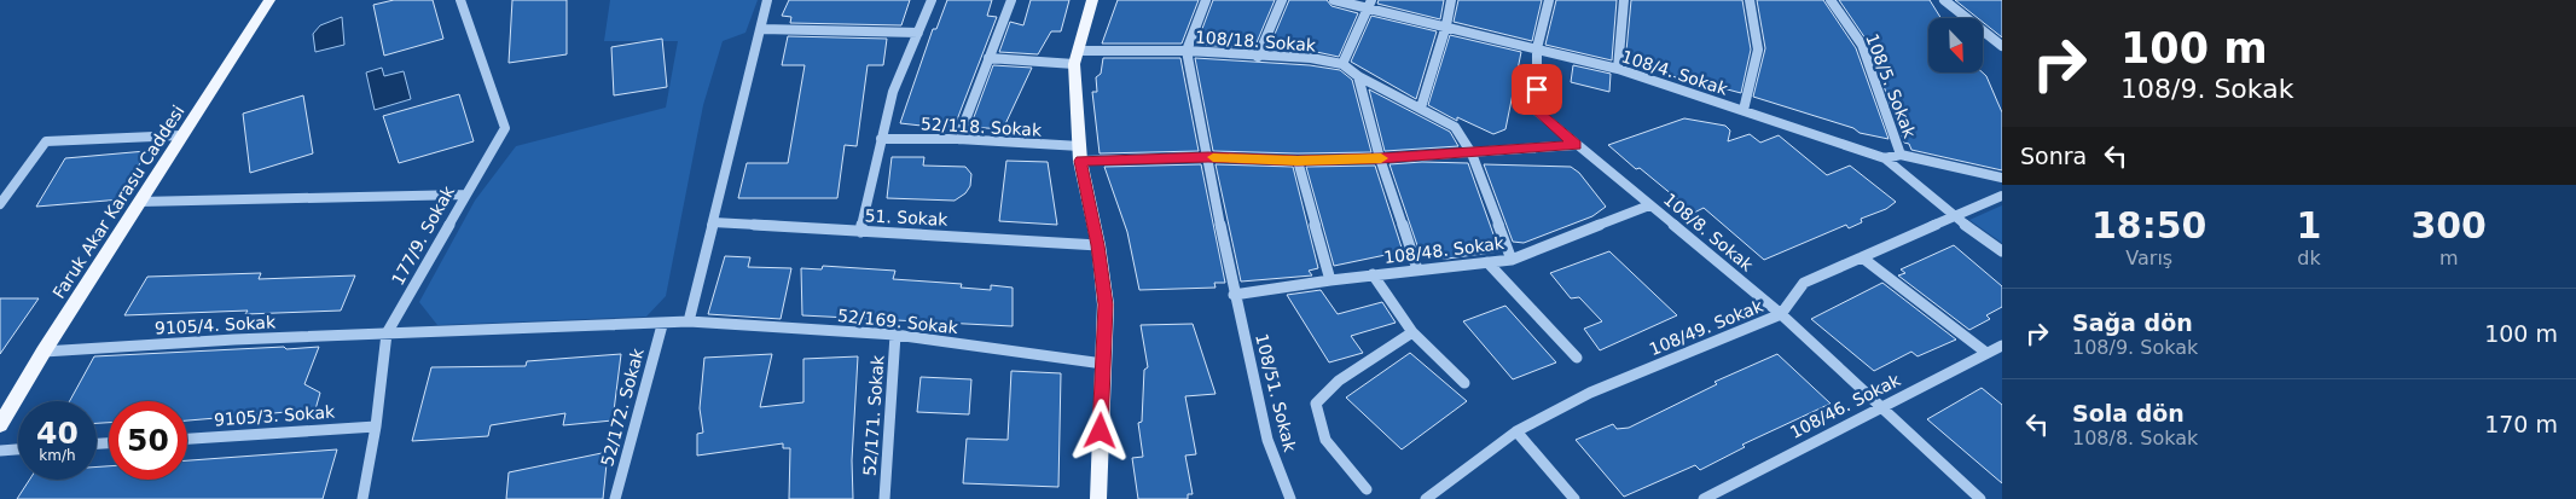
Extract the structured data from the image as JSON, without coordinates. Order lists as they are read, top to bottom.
{
  "streets": {
    "main road": ["Faruk Akar Karasu Caddesi"],
    "street": [
      "108/18. Sokak",
      "108/4. Sokak",
      "108/5. Sokak",
      "52/118. Sokak",
      "51. Sokak",
      "108/8. Sokak",
      "177/9. Sokak",
      "108/48. Sokak",
      "52/169. Sokak",
      "9105/4. Sokak",
      "108/49. Sokak",
      "108/51. Sokak",
      "108/46. Sokak",
      "52/172. Sokak",
      "9105/3. Sokak",
      "52/171. Sokak"
    ]
  },
  "crossings": [
    ["108/18. Sokak", "108/48. Sokak"],
    ["108/18. Sokak", "108/51. Sokak"],
    ["108/4. Sokak", "108/8. Sokak"],
    ["Faruk Akar Karasu Caddesi", "9105/4. Sokak"],
    ["108/8. Sokak", "108/48. Sokak"],
    ["108/8. Sokak", "108/49. Sokak"],
    ["108/8. Sokak", "108/46. Sokak"],
    ["177/9. Sokak", "52/169. Sokak"],
    ["177/9. Sokak", "9105/4. Sokak"],
    ["177/9. Sokak", "9105/3. Sokak"],
    ["108/48. Sokak", "108/51. Sokak"],
    ["52/169. Sokak", "9105/4. Sokak"],
    ["52/169. Sokak", "52/172. Sokak"],
    ["52/169. Sokak", "52/171. Sokak"]
  ],
  "north": "bottom right",
  "page": {
    "turn": ["100 m", "108/9. Sokak"],
    "then": "Sonra",
    "eta": [
      "18:50",
      "Varış",
      "1",
      "dk",
      "300",
      "m"
    ],
    "list": [
      {
        "name": "Sağa dön",
        "note": "108/9. Sokak",
        "value": "100 m"
      },
      {
        "name": "Sola dön",
        "note": "108/8. Sokak",
        "value": "170 m"
      }
    ],
    "speed": "40 km/h",
    "limit": "50"
  }
}
